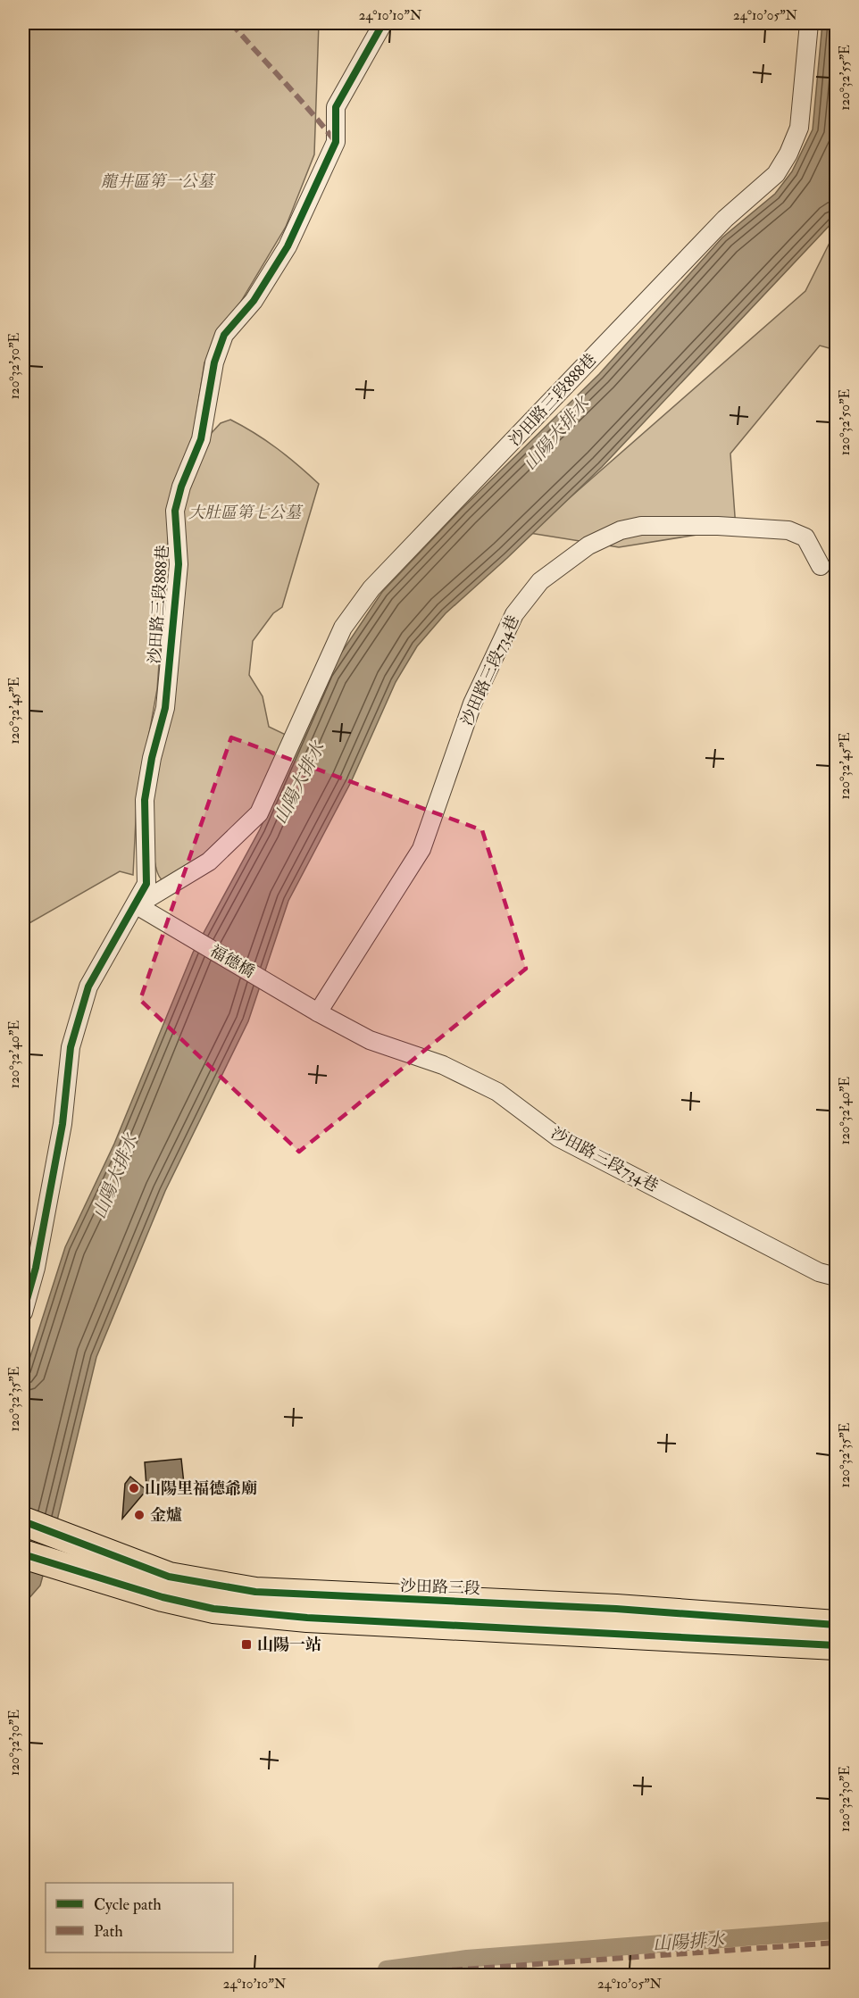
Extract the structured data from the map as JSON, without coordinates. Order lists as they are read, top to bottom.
{
  "streets": {
    "main road": ["沙田路三段"],
    "street": ["沙田路三段888巷", "沙田路三段734巷", "福德橋"]
  },
  "crossings": [
    ["沙田路三段888巷", "福德橋"],
    ["沙田路三段734巷", "福德橋"]
  ],
  "water": ["山陽大排水", "山陽排水"],
  "parks": ["龍井區第一公墓", "大肚區第七公墓"],
  "places": {
    "other": ["山陽里福德爺廟", "金爐"],
    "transit": ["山陽一站"]
  },
  "legend": ["Cycle path", "Path"],
  "coordinates": [
    "24°10'10\"N",
    "24°10'05\"N",
    "120°32'55\"E",
    "120°32'50\"E",
    "120°32'45\"E",
    "120°32'40\"E",
    "120°32'35\"E",
    "120°32'30\"E"
  ]
}
